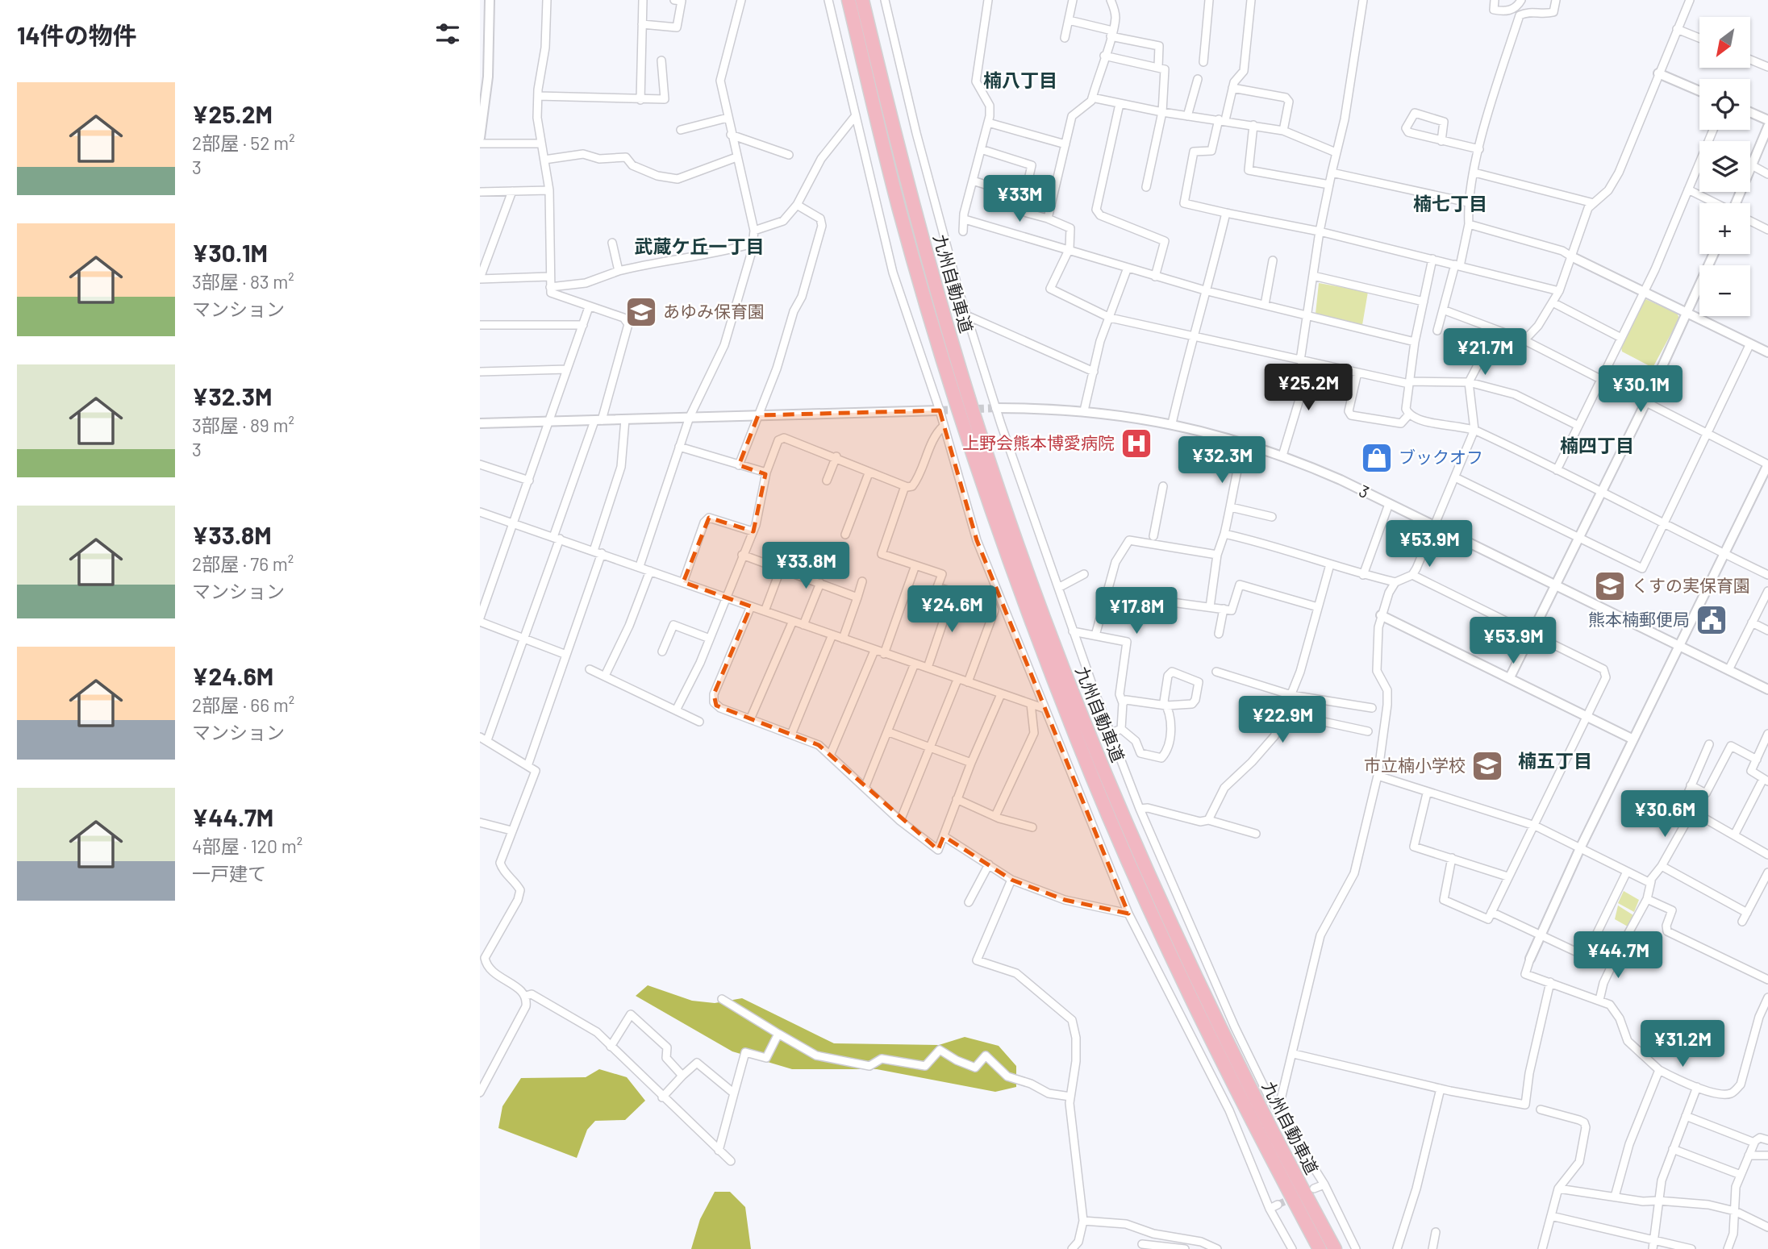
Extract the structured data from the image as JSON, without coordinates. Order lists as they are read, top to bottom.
{
  "streets": {
    "highway": ["九州自動車道"],
    "street": ["3"]
  },
  "districts": [
    "楠八丁目",
    "楠七丁目",
    "武蔵ケ丘一丁目",
    "楠四丁目",
    "楠五丁目"
  ],
  "places": {
    "school or university": ["あゆみ保育園", "くすの実保育園", "市立楠小学校"],
    "hospital": ["上野会熊本博愛病院"],
    "shop": ["ブックオフ"],
    "public building": ["熊本楠郵便局"]
  },
  "north": "bottom left",
  "page": {
    "heading": "14件の物件",
    "map_buttons": ["+", "−"],
    "list": [
      {
        "name": "¥25.2M",
        "note": "2部屋 · 52 m² · 3"
      },
      {
        "name": "¥30.1M",
        "note": "3部屋 · 83 m² · マンション"
      },
      {
        "name": "¥32.3M",
        "note": "3部屋 · 89 m² · 3"
      },
      {
        "name": "¥33.8M",
        "note": "2部屋 · 76 m² · マンション"
      },
      {
        "name": "¥24.6M",
        "note": "2部屋 · 66 m² · マンション"
      },
      {
        "name": "¥44.7M",
        "note": "4部屋 · 120 m² · 一戸建て"
      }
    ],
    "price": [
      "¥33M",
      "¥21.7M",
      "¥25.2M",
      "¥30.1M",
      "¥32.3M",
      "¥53.9M",
      "¥33.8M",
      "¥24.6M",
      "¥17.8M",
      "¥53.9M",
      "¥22.9M",
      "¥30.6M",
      "¥44.7M",
      "¥31.2M"
    ]
  }
}
